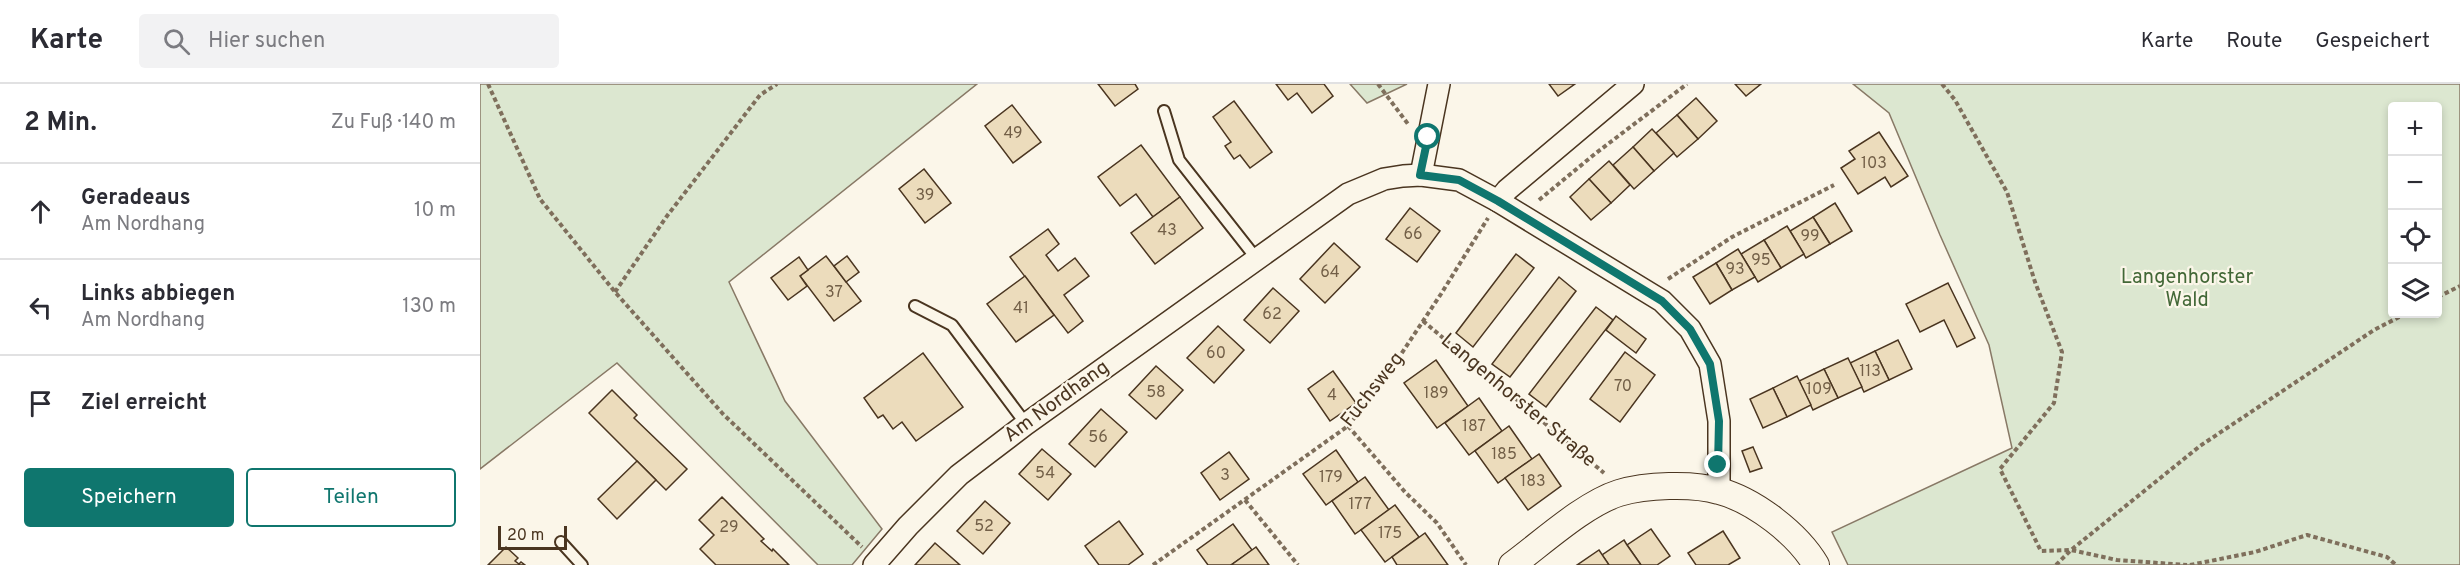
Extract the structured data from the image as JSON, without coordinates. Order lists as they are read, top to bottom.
{
  "streets": {
    "street": ["Am Nordhang"],
    "path": ["Fuchsweg", "Langenhorster Straße"]
  },
  "crossings": [
    ["Fuchsweg", "Langenhorster Straße"],
    ["Fuchsweg", "Am Nordhang"]
  ],
  "parks": ["Langenhorster Wald"],
  "house_numbers": [
    "49",
    "103",
    "39",
    "43",
    "66",
    "99",
    "95",
    "93",
    "64",
    "37",
    "41",
    "62",
    "60",
    "113",
    "70",
    "109",
    "58",
    "189",
    "4",
    "187",
    "56",
    "185",
    "54",
    "3",
    "179",
    "183",
    "177",
    "52",
    "29",
    "175"
  ],
  "scale_bar": "20 m",
  "page": {
    "header": "Karte",
    "search": "Hier suchen",
    "nav": ["Karte", "Route", "Gespeichert"],
    "heading": ["2 Min.", "Zu Fuß · 140 m"],
    "map_buttons": ["+", "−"],
    "list": [
      ["Geradeaus", "Am Nordhang", "10 m"],
      ["Links abbiegen", "Am Nordhang", "130 m"],
      "Ziel erreicht"
    ],
    "buttons": ["Speichern", "Teilen"],
    "scale": "20 m"
  }
}
